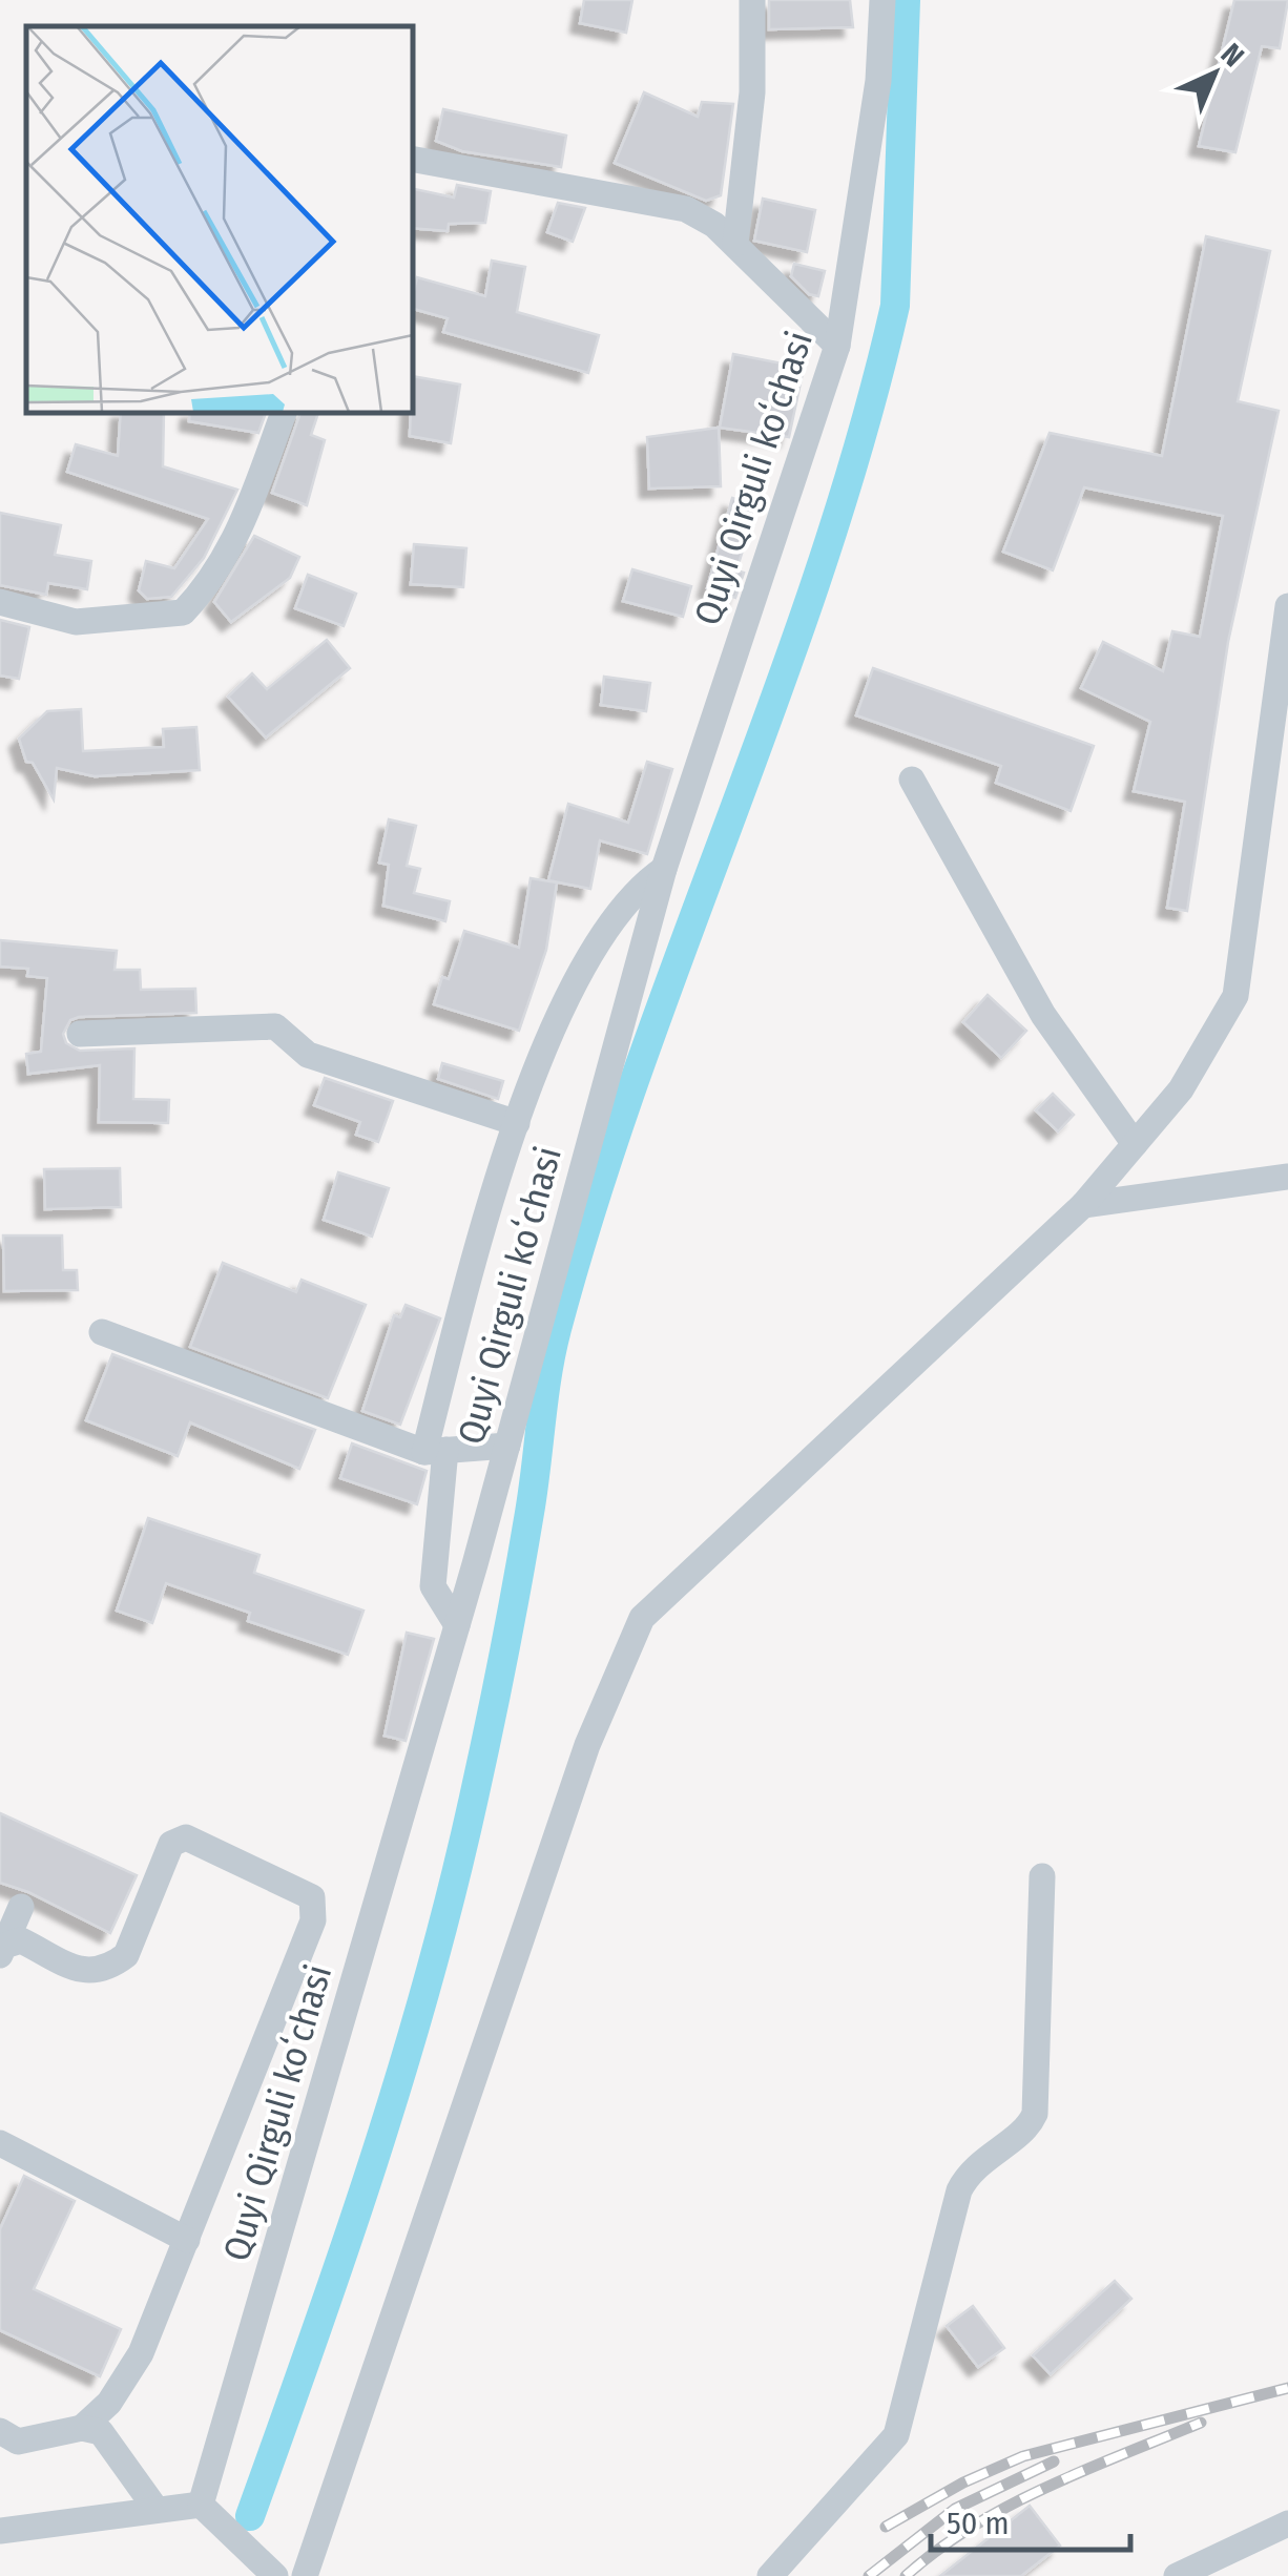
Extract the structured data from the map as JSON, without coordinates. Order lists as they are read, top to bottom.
{
  "streets": {
    "street": ["Quyi Qirguli koʻchasi"]
  },
  "scale_bar": "50 m",
  "north": "top right"
}
